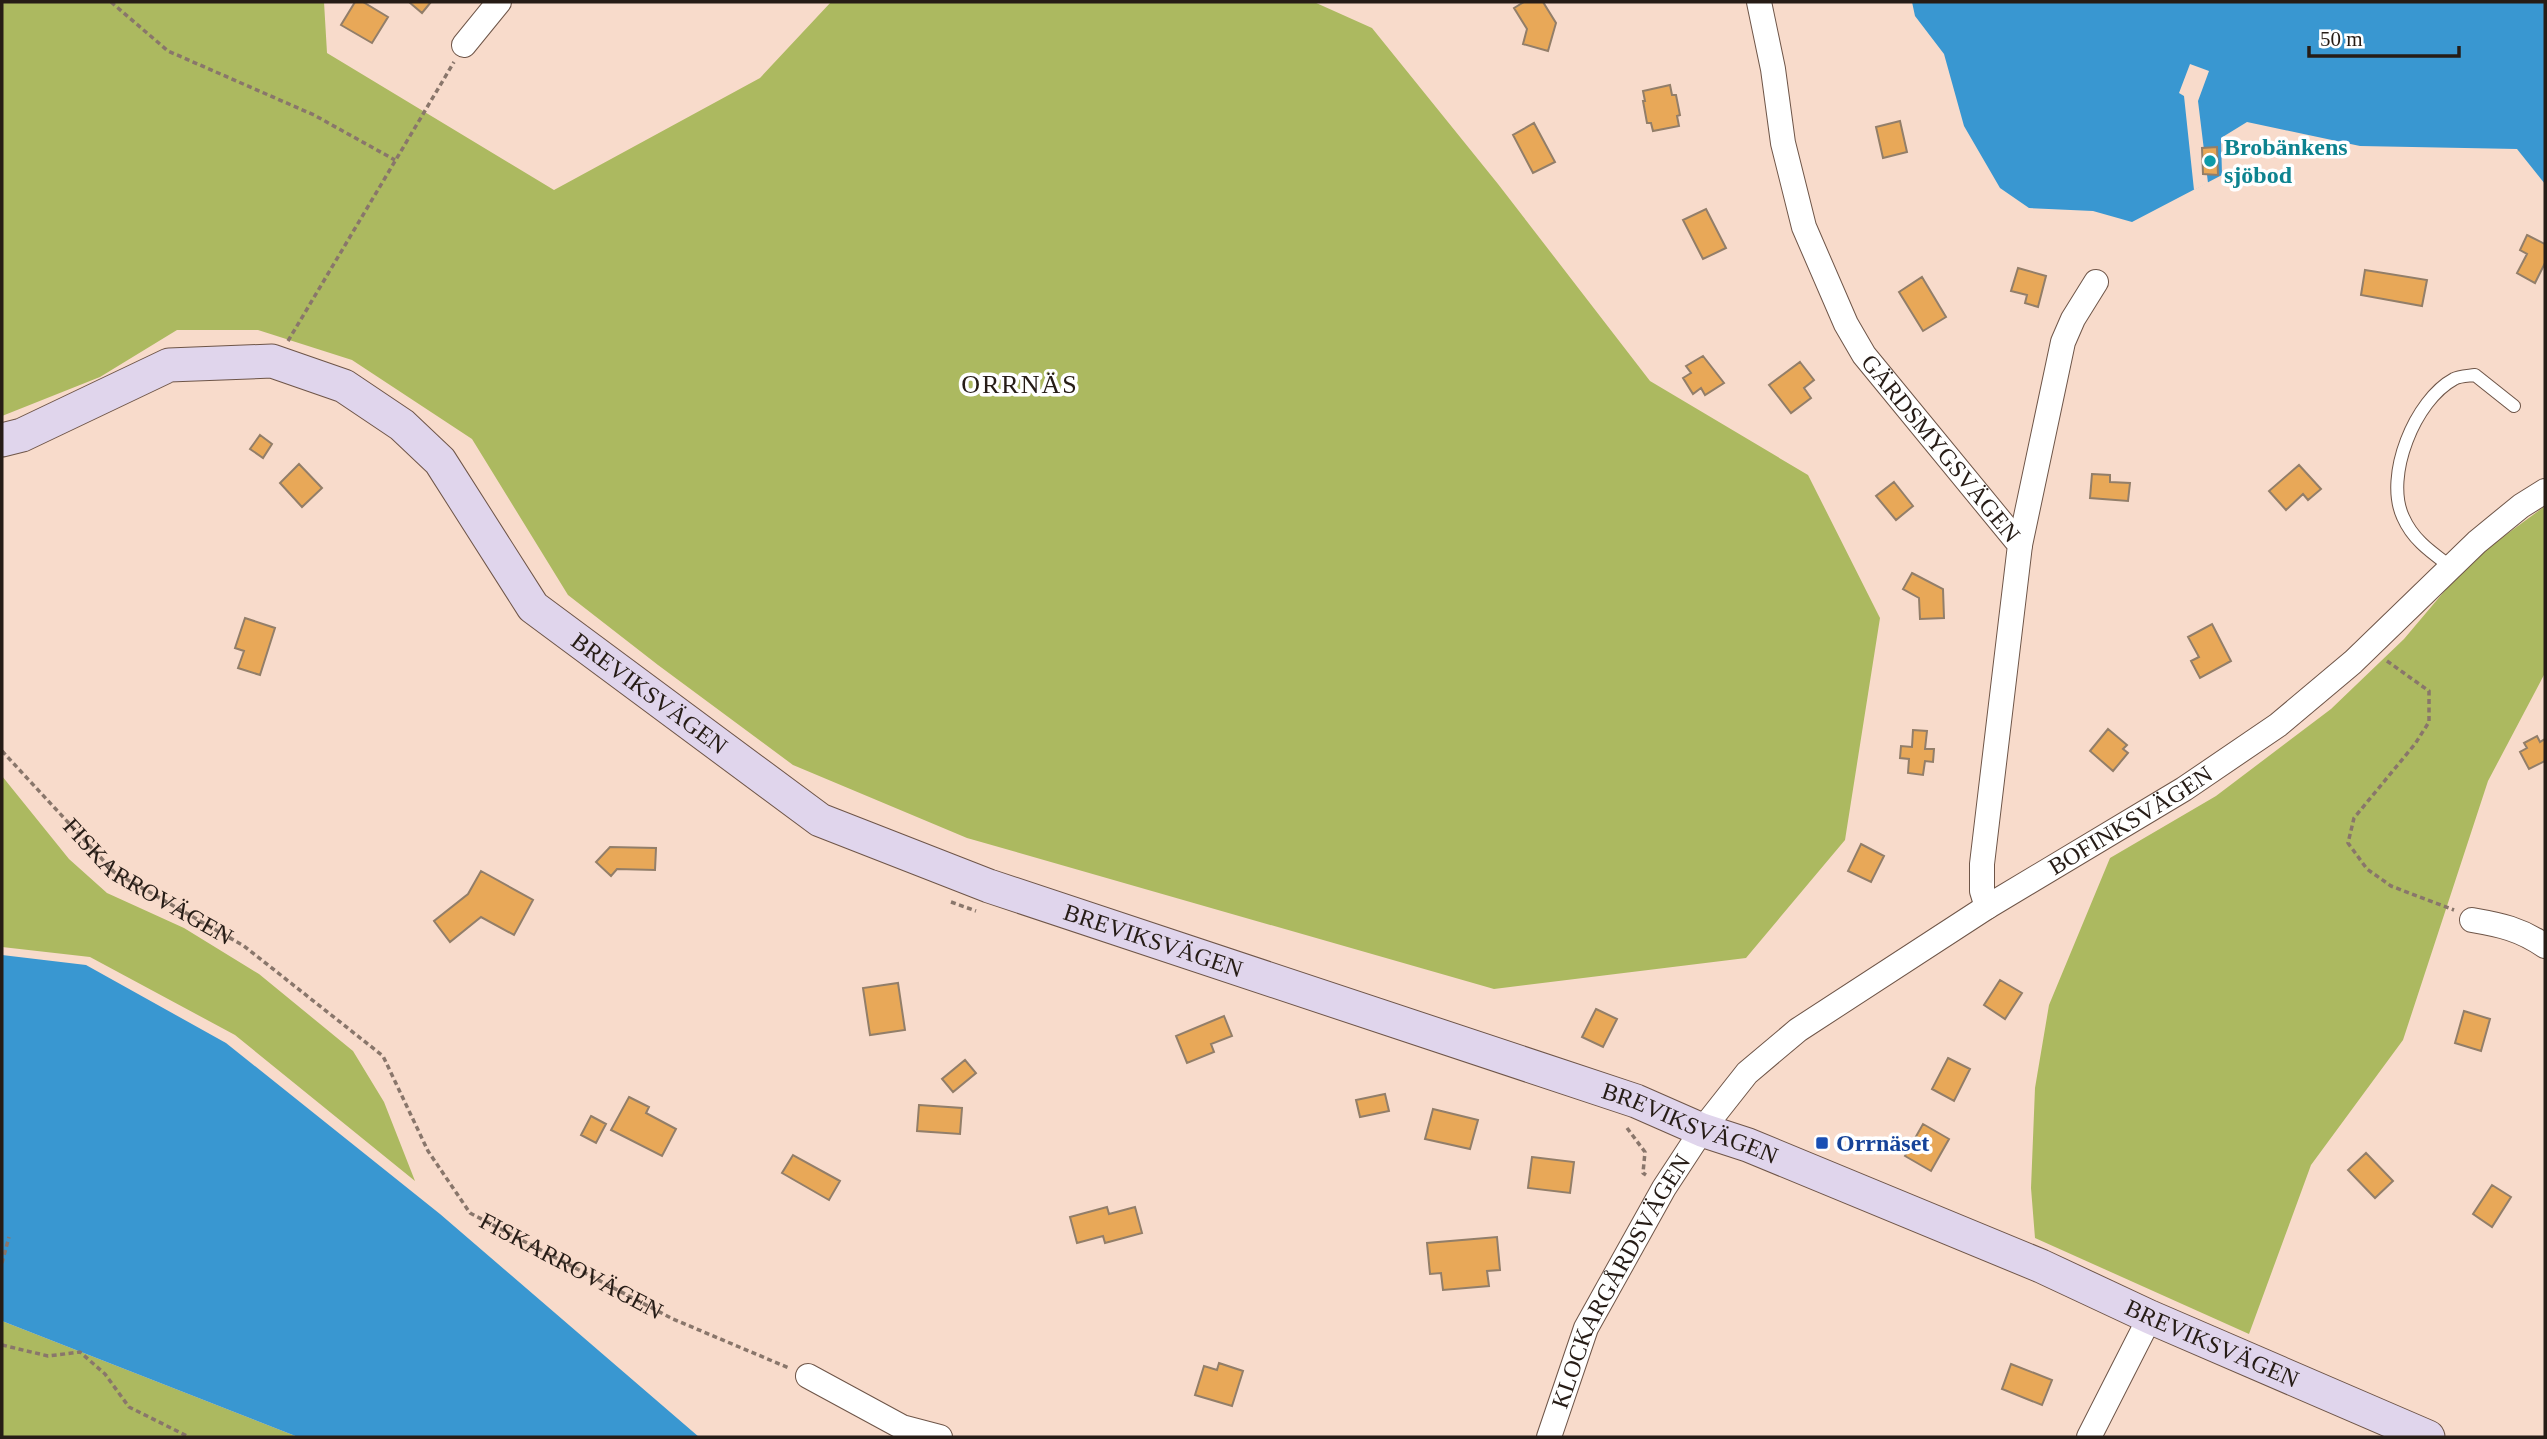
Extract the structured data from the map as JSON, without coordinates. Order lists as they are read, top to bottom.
{
  "streets": {
    "main road": ["BREVIKSVÄGEN"],
    "street": ["GÄRDSMYGSVÄGEN", "BOFINKSVÄGEN", "KLOCKARGÅRDSVÄGEN"],
    "path": ["FISKARROVÄGEN"]
  },
  "crossings": [
    ["GÄRDSMYGSVÄGEN", "BOFINKSVÄGEN"],
    ["BREVIKSVÄGEN", "BOFINKSVÄGEN"],
    ["BREVIKSVÄGEN", "KLOCKARGÅRDSVÄGEN"],
    ["BOFINKSVÄGEN", "KLOCKARGÅRDSVÄGEN"]
  ],
  "districts": ["ORRNÄS"],
  "places": {
    "other": ["Brobänkens sjöbod"],
    "transit": ["Orrnäset"]
  },
  "scale_bar": "50 m"
}
